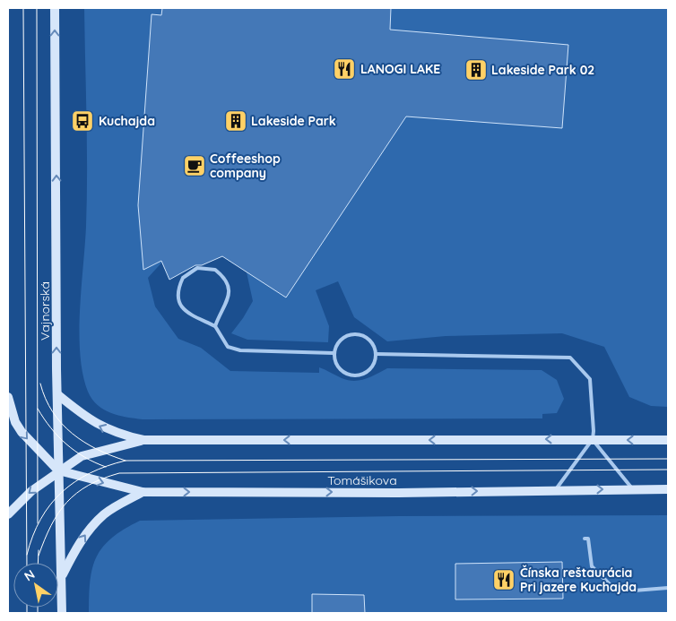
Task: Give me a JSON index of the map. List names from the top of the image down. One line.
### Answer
{"streets":{"main road":["Vajnorská","Tomášikova"]},"crossings":[["Vajnorská","Tomášikova"]],"one_way":["Vajnorská"],"places":{"restaurant":["LANOGI LAKE","Čínska reštaurácia Pri jazere Kuchajda"],"building":["Lakeside Park 02","Lakeside Park"],"bus stop":["Kuchajda"],"cafe":["Coffeeshop company"]},"north":"top left"}
